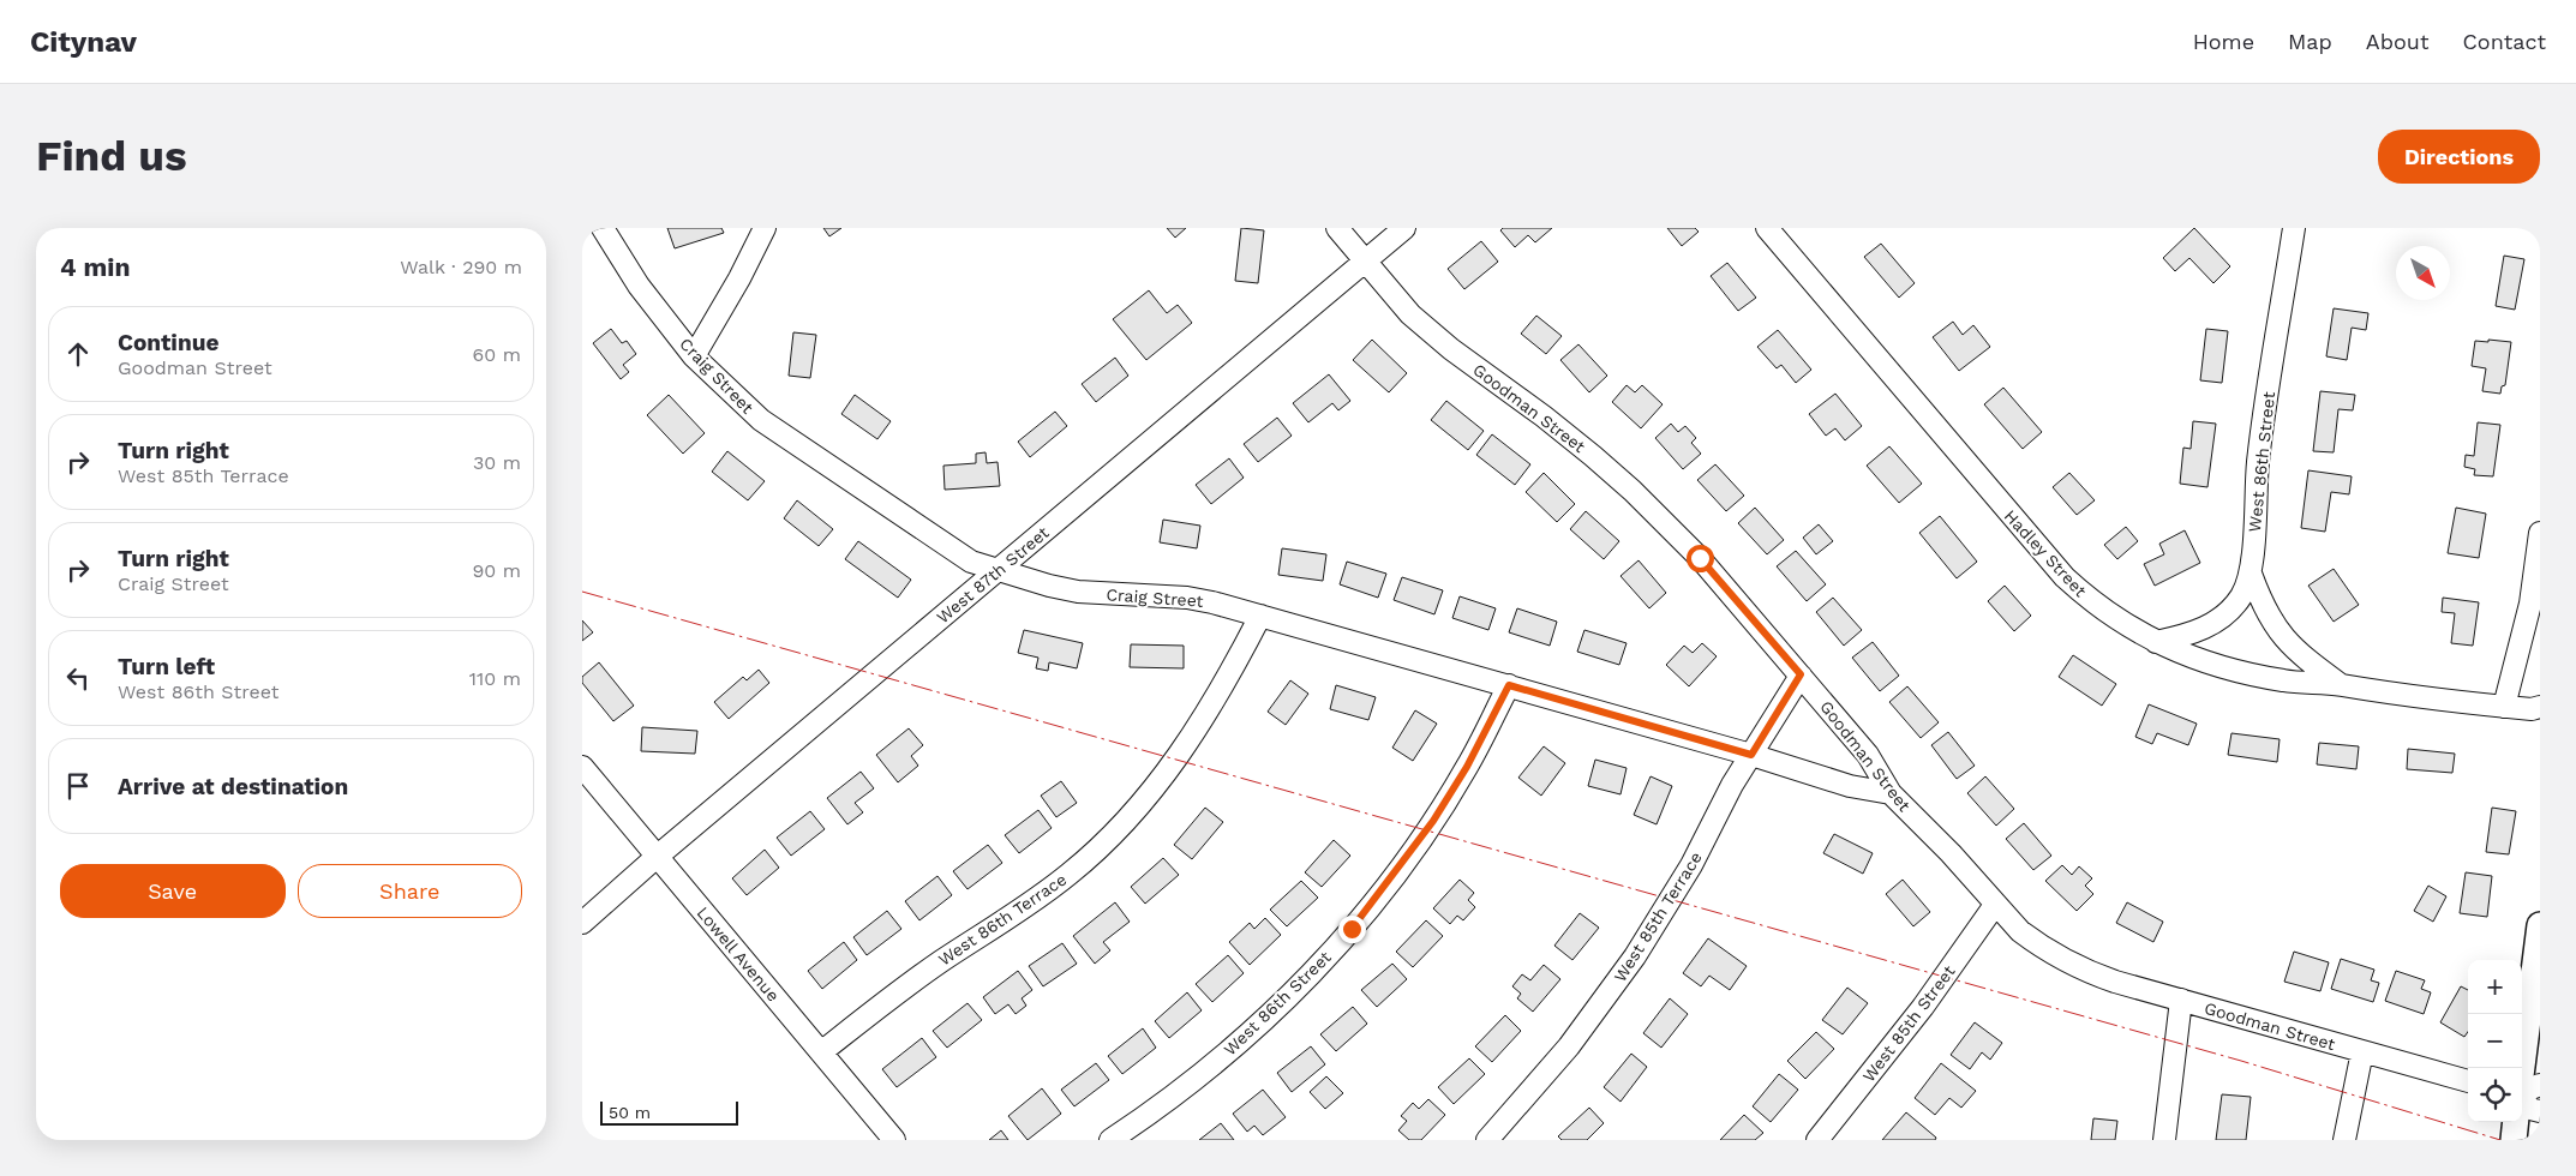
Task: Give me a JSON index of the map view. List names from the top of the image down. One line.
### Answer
{"streets":{"street":["Craig Street","Goodman Street","West 86th Street","Hadley Street","West 87th Street","West 85th Terrace","West 86th Terrace","Lowell Avenue","West 85th Street"]},"crossings":[["Craig Street","Goodman Street"],["Craig Street","West 86th Street"],["Craig Street","West 87th Street"],["Craig Street","West 85th Terrace"],["Craig Street","West 86th Terrace"],["Goodman Street","West 87th Street"],["Goodman Street","West 85th Terrace"],["Goodman Street","West 85th Street"],["West 86th Street","Hadley Street"],["West 87th Street","Lowell Avenue"],["West 86th Terrace","Lowell Avenue"]],"scale_bar":"50 m","north":"bottom right","page":{"header":"Citynav","nav":["Home","Map","About","Contact"],"buttons":["Directions",["Save","Share"]],"title":"Find us","heading":["4 min","Walk · 290 m"],"list":[["Continue","Goodman Street","60 m"],["Turn right","West 85th Terrace","30 m"],["Turn right","Craig Street","90 m"],["Turn left","West 86th Street","110 m"],"Arrive at destination"],"map_buttons":["+","−"],"scale":"50 m"}}
